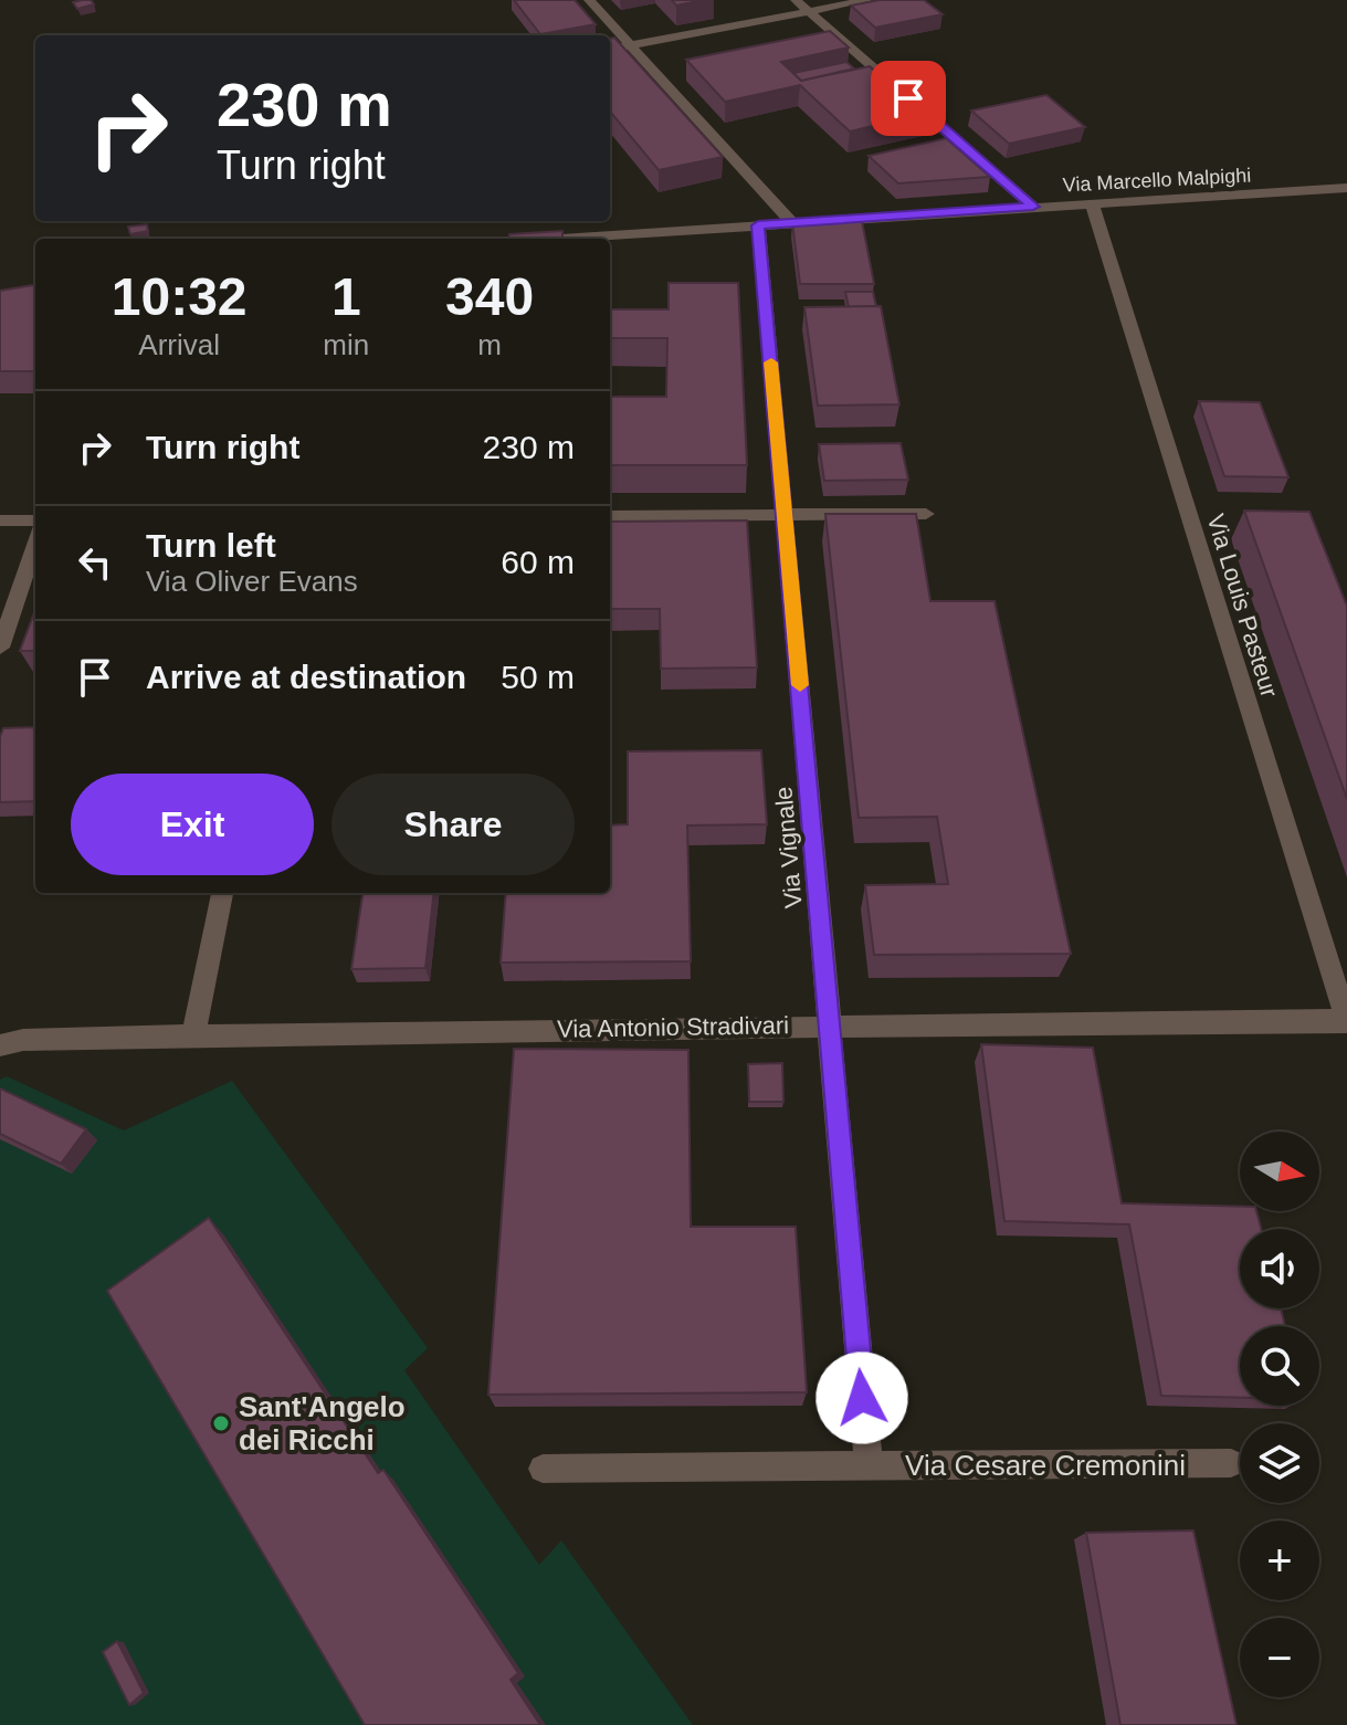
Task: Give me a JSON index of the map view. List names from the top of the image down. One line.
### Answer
{"streets":{"street":["Via Marcello Malpighi","Via Louis Pasteur","Via Vignale","Via Antonio Stradivari","Via Cesare Cremonini"]},"crossings":[["Via Marcello Malpighi","Via Louis Pasteur"],["Via Marcello Malpighi","Via Vignale"],["Via Louis Pasteur","Via Antonio Stradivari"],["Via Vignale","Via Antonio Stradivari"],["Via Vignale","Via Cesare Cremonini"]],"places":["Sant'Angelo dei Ricchi"],"north":"right","page":{"turn":["230 m","Turn right"],"eta":["10:32","Arrival","1","min","340","m"],"list":[{"name":"Turn right","value":"230 m"},{"name":"Turn left","note":"Via Oliver Evans","value":"60 m"},{"name":"Arrive at destination","value":"50 m"}],"buttons":["Exit","Share"],"map_buttons":["+","−"]}}
